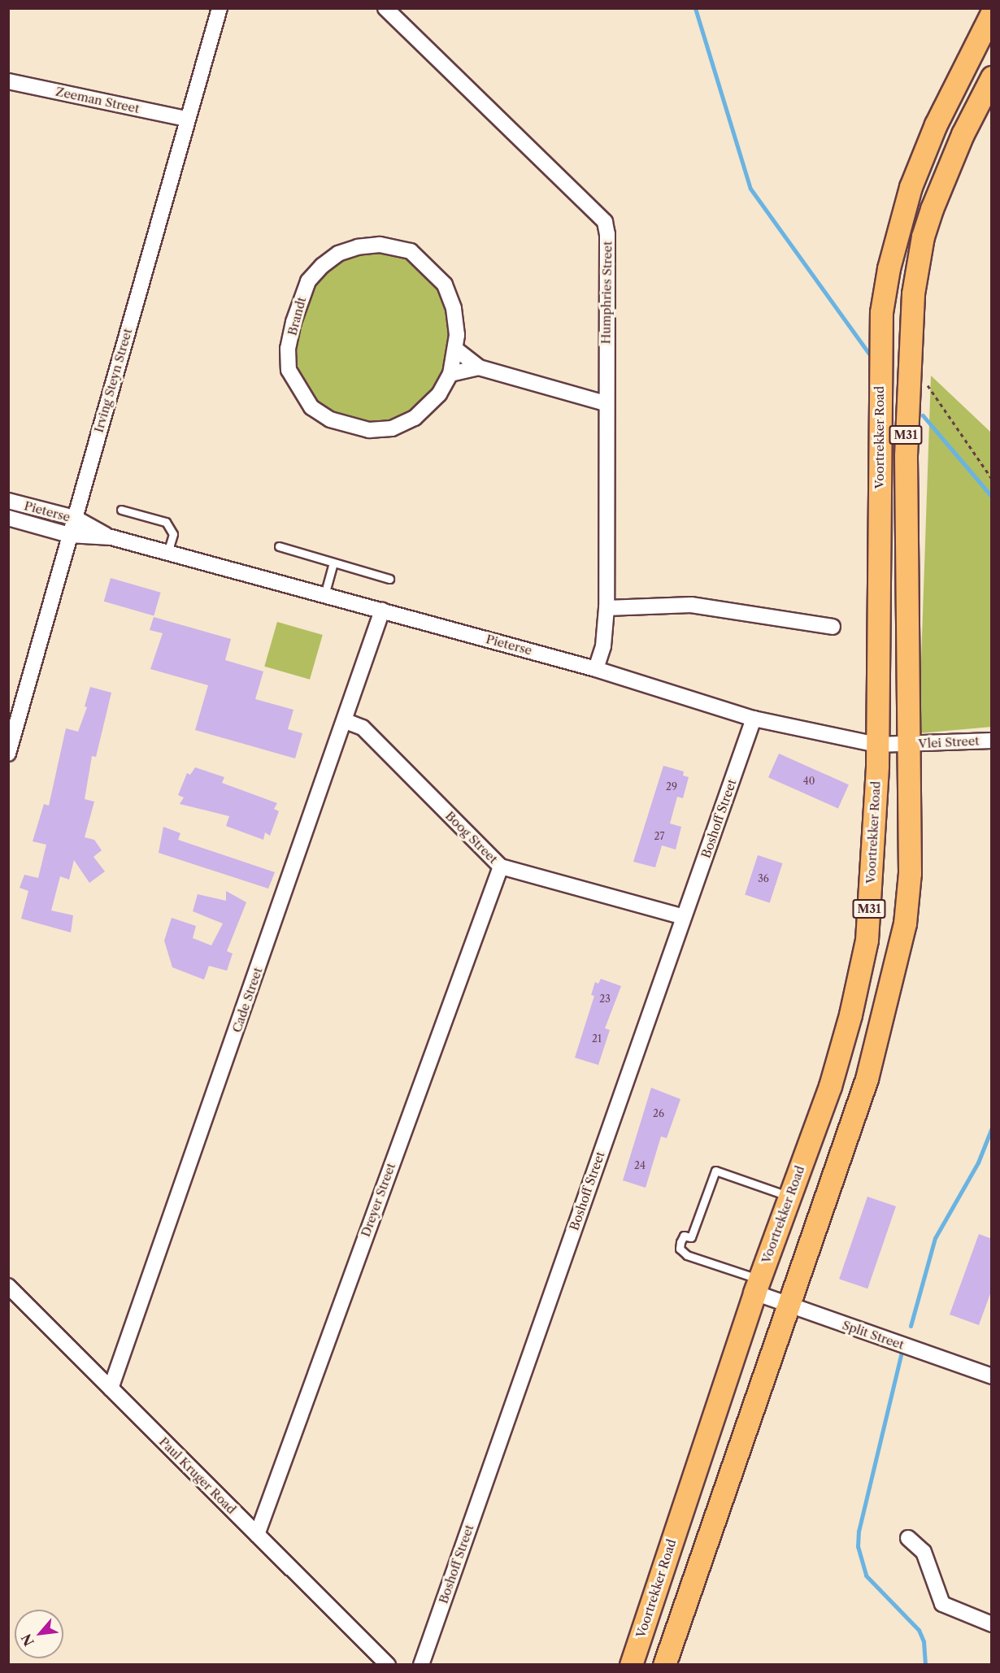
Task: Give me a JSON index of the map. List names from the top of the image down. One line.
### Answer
{"streets":{"main road":["M31","Voortrekker Road"],"street":["Zeeman Street","Humphries Street","Brandt","Irving Steyn Street","Pieterse","Vlei Street","Boshoff Street","Boog Street","Cade Street","Dreyer Street","Split Street","Paul Kruger Road"]},"crossings":[["Zeeman Street","Irving Steyn Street"],["Humphries Street","Pieterse"],["Irving Steyn Street","Pieterse"],["M31","Pieterse"],["M31","Vlei Street"],["M31","Split Street"],["Voortrekker Road","Pieterse"],["Voortrekker Road","Split Street"],["Pieterse","Vlei Street"],["Pieterse","Boshoff Street"],["Pieterse","Cade Street"],["Boshoff Street","Boog Street"],["Boog Street","Cade Street"],["Boog Street","Dreyer Street"],["Cade Street","Paul Kruger Road"],["Dreyer Street","Paul Kruger Road"]],"house_numbers":["40","29","27","36","23","21","26","24"],"north":"bottom left"}
